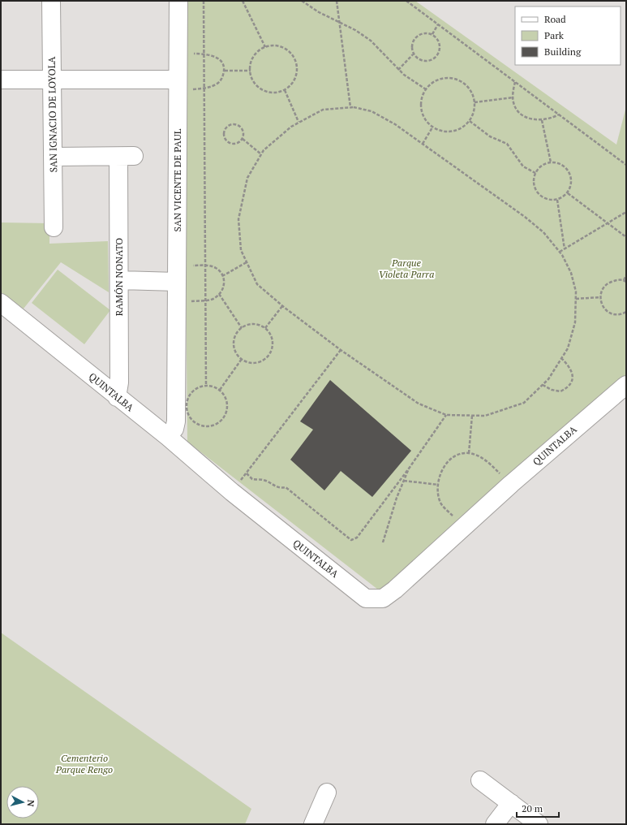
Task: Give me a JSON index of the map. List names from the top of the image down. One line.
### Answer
{"streets":{"street":["SAN IGNACIO DE LOYOLA","SAN VICENTE DE PAUL","RAMÓN NONATO","QUINTALBA"]},"crossings":[["SAN IGNACIO DE LOYOLA","RAMÓN NONATO"],["SAN VICENTE DE PAUL","QUINTALBA"],["RAMÓN NONATO","QUINTALBA"]],"parks":["Parque Violeta Parra","Cementerio Parque Rengo"],"legend":["Road","Park","Building"],"scale_bar":"20 m","north":"right"}
